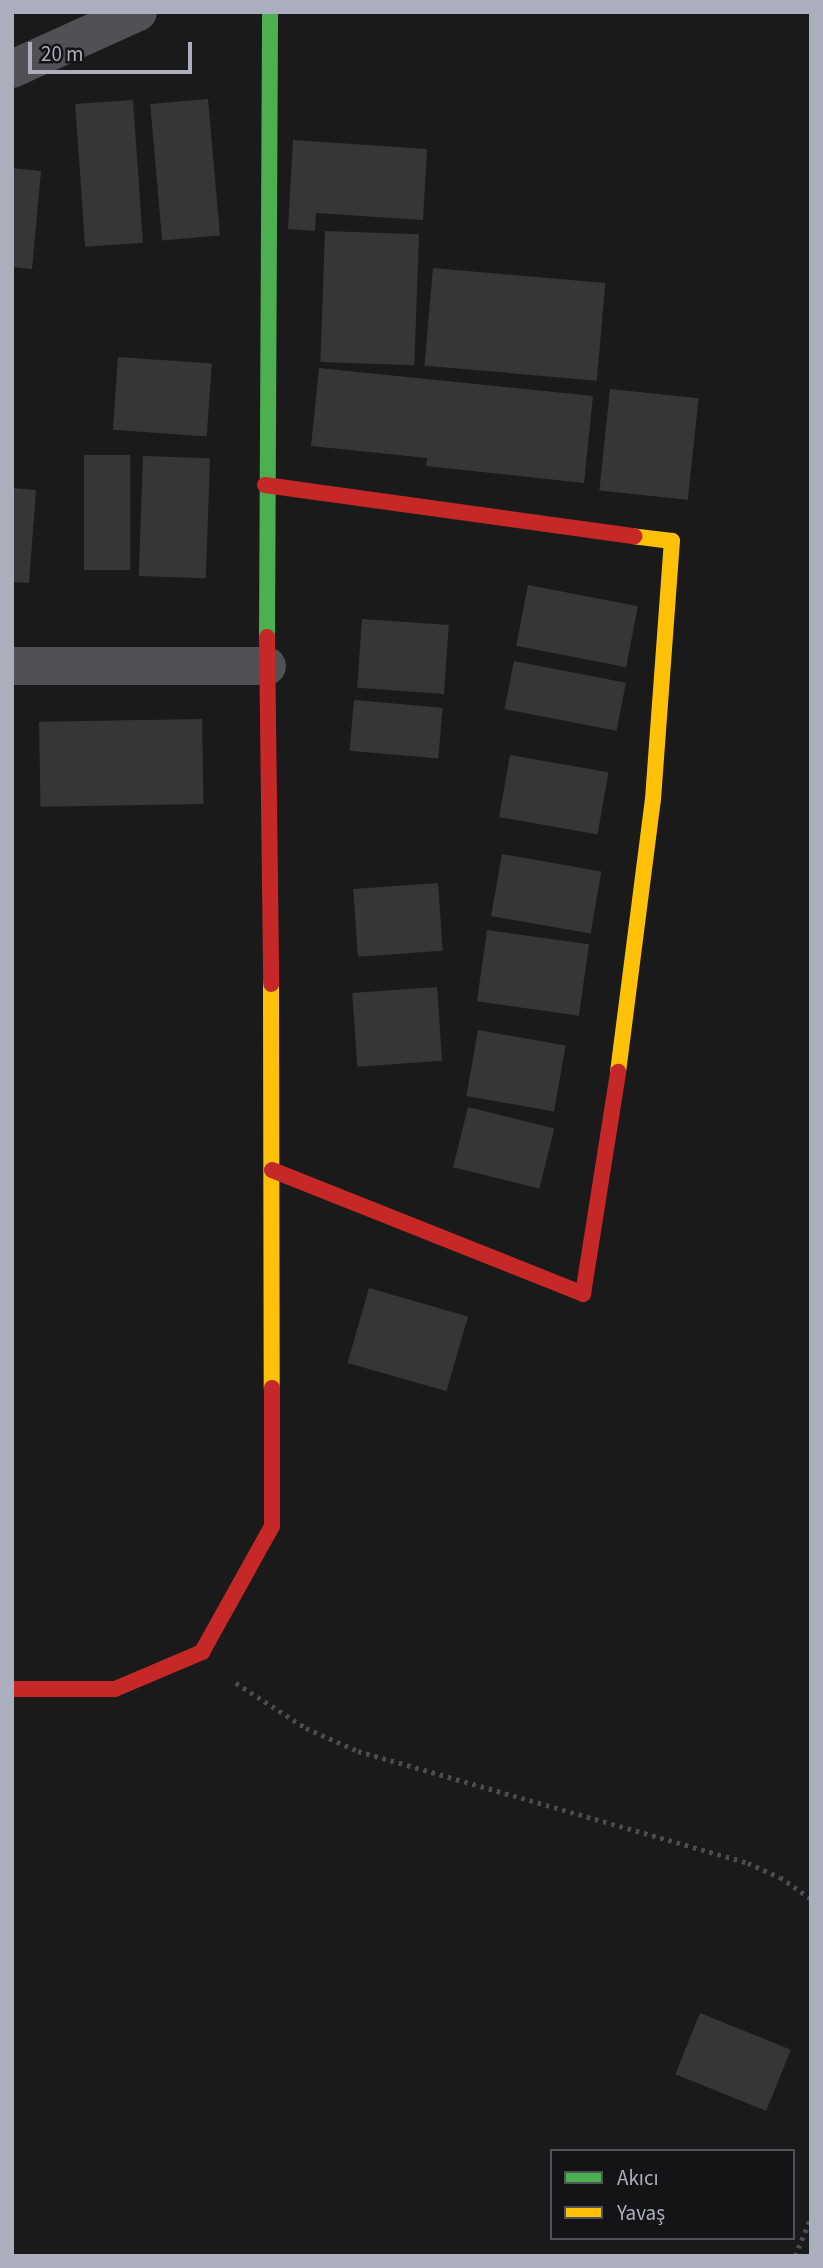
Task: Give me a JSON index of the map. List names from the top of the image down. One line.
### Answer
{"legend":["Akıcı","Yavaş"],"scale_bar":"20 m"}
